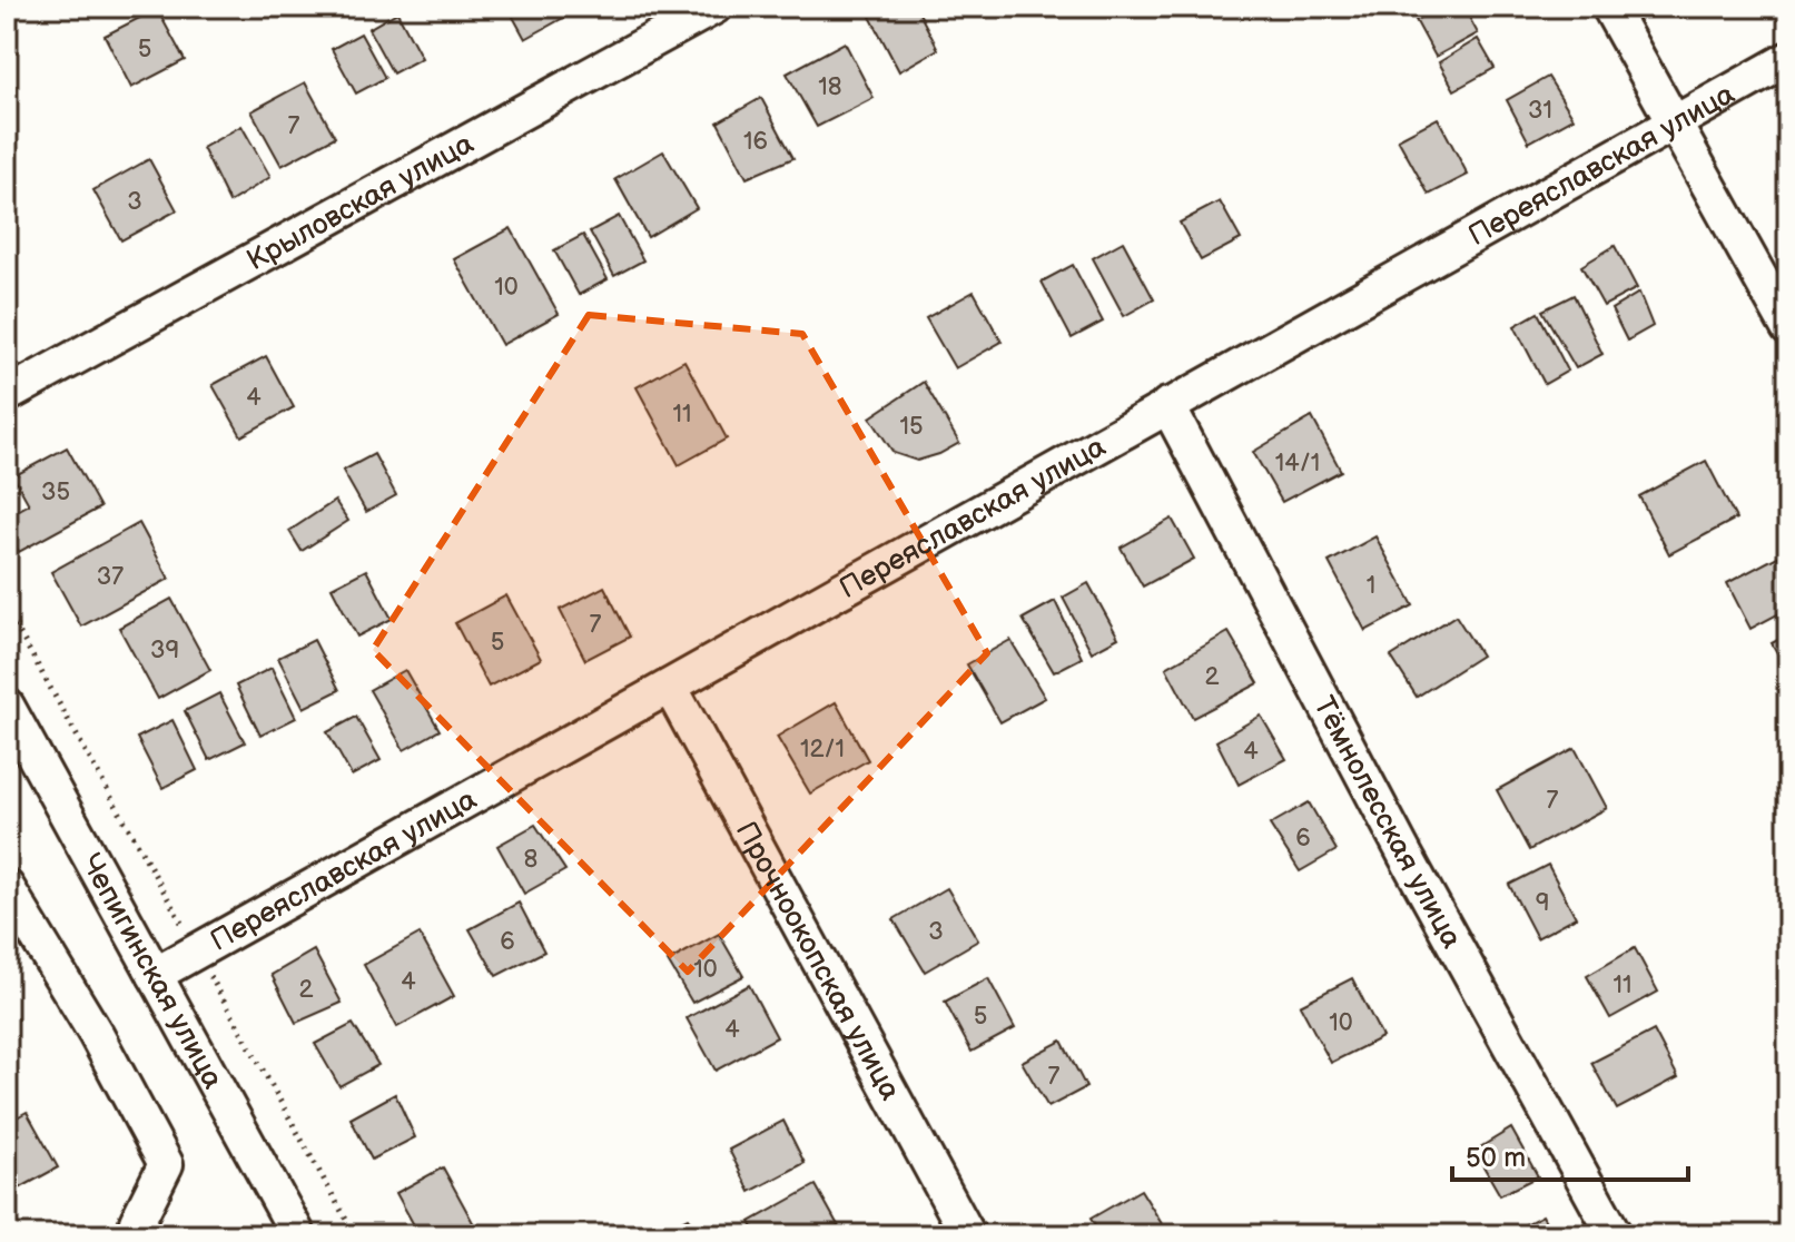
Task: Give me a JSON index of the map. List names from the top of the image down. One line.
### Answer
{"streets":{"street":["Переяславская улица","Крыловская улица","Тёмнолесская улица","Прочноокопская улица","Чепигинская улица"]},"crossings":[["Переяславская улица","Тёмнолесская улица"],["Переяславская улица","Прочноокопская улица"],["Переяславская улица","Чепигинская улица"]],"house_numbers":["5","18","31","7","16","3","10","4","11","15","14/1","35","37","1","7","5","39","2","12/1","4","7","6","8","9","3","6","10","4","11","2","5","10","4","7"],"scale_bar":"50 m"}
